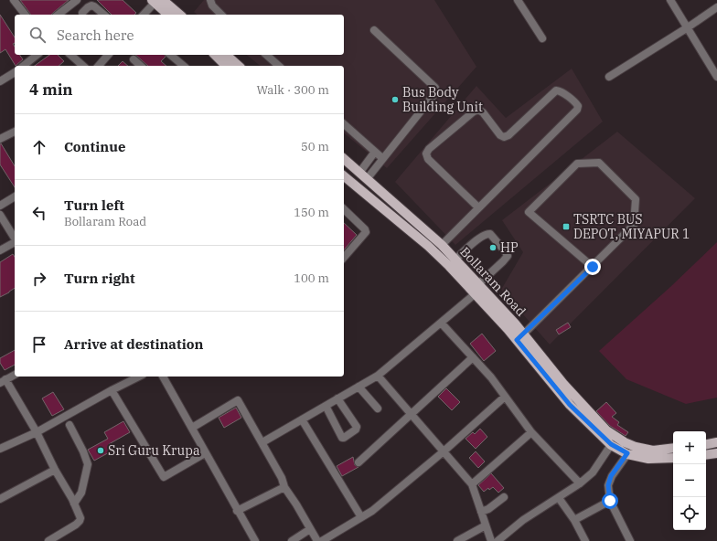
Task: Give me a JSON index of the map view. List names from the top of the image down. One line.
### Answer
{"streets":{"main road":["Bollaram Road"]},"places":{"other":["Bus Body Building Unit","HP","Sri Guru Krupa"],"transit":["TSRTC BUS DEPOT, MIYAPUR 1"]},"page":{"search":"Search here","heading":["4 min","Walk · 300 m"],"list":[["Continue","50 m"],["Turn left","Bollaram Road","150 m"],["Turn right","100 m"],"Arrive at destination"],"map_buttons":["+","−"]}}
